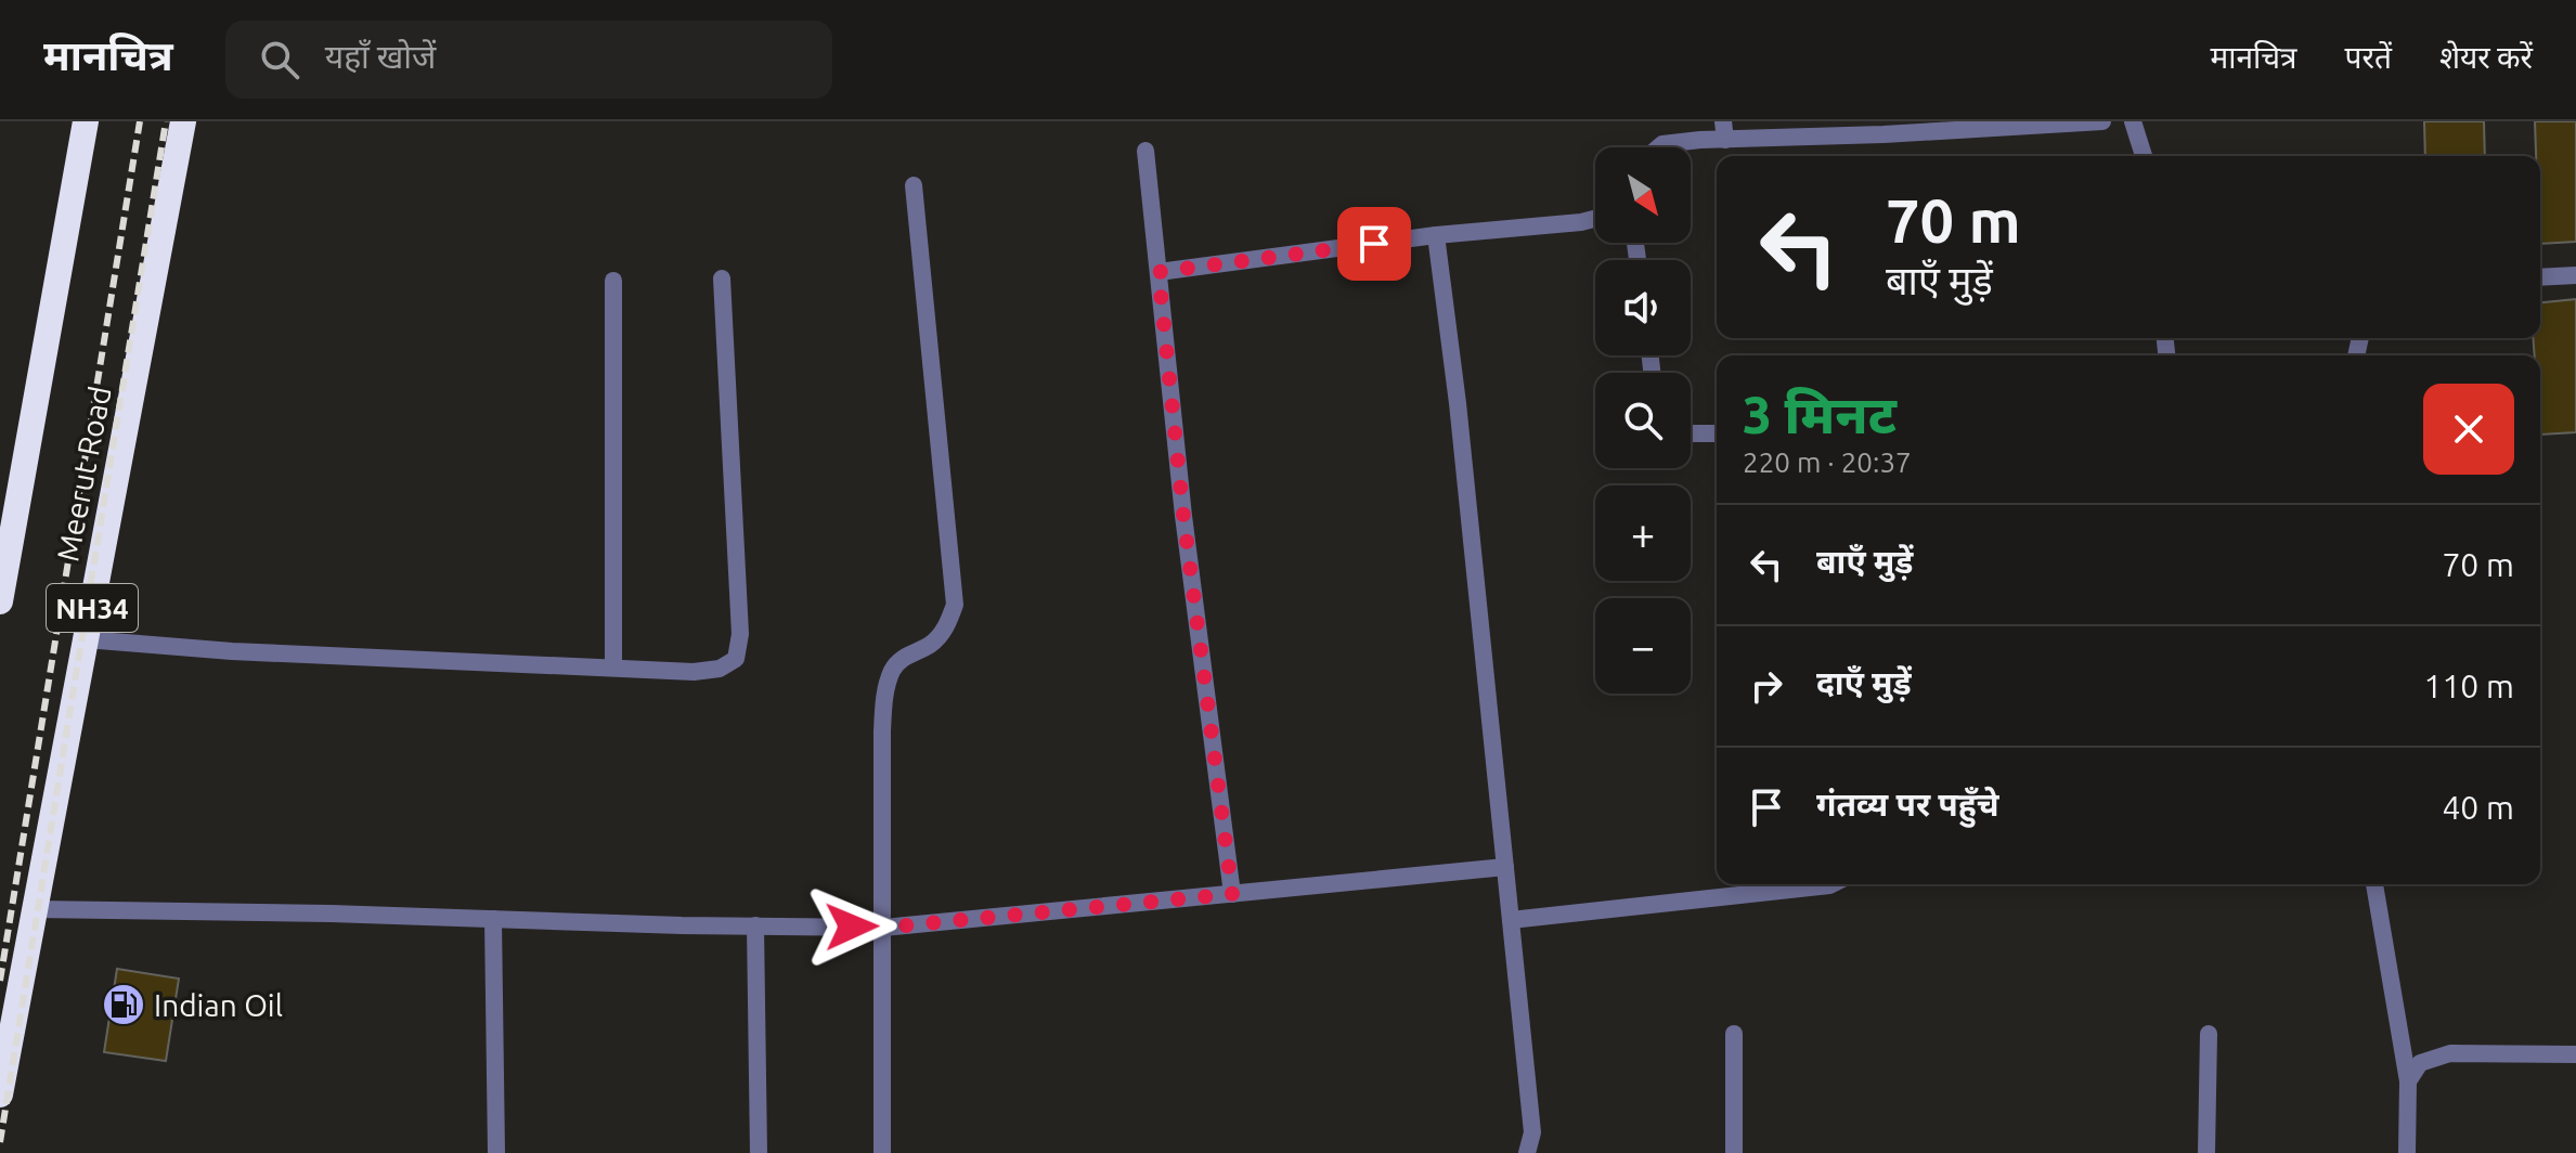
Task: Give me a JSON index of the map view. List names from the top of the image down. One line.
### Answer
{"streets":{"highway":["Meerut Road","NH34"]},"places":{"fuel station":["Indian Oil"]},"north":"bottom right","page":{"header":"मानचित्र","search":"यहाँ खोजें","nav":["मानचित्र","परतें","शेयर करें"],"map_buttons":["+","−"],"turn":["70 m","बाएँ मुड़ें"],"heading":["3 मिनट","220 m · 20:37"],"list":[{"name":"बाएँ मुड़ें","value":"70 m"},{"name":"दाएँ मुड़ें","value":"110 m"},{"name":"गंतव्य पर पहुँचे","value":"40 m"}]}}
